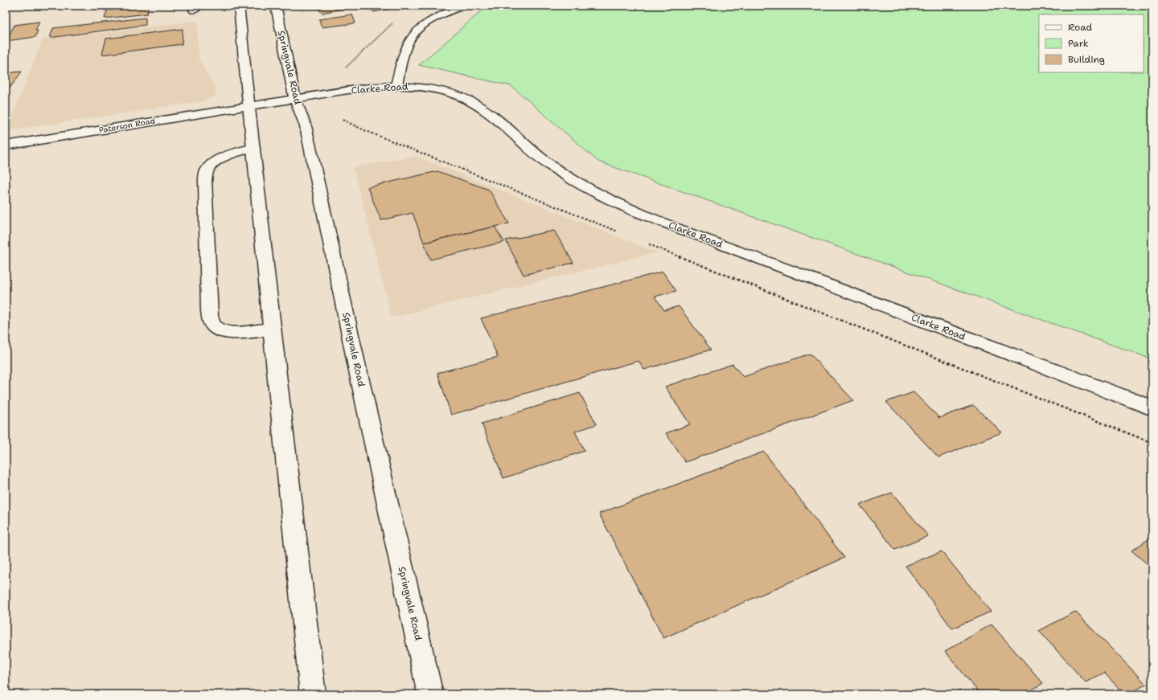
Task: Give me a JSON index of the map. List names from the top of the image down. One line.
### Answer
{"streets":{"main road":["Springvale Road","Clarke Road","Paterson Road"]},"crossings":[["Springvale Road","Clarke Road"],["Clarke Road","Paterson Road"]],"legend":["Road","Park","Building"]}
